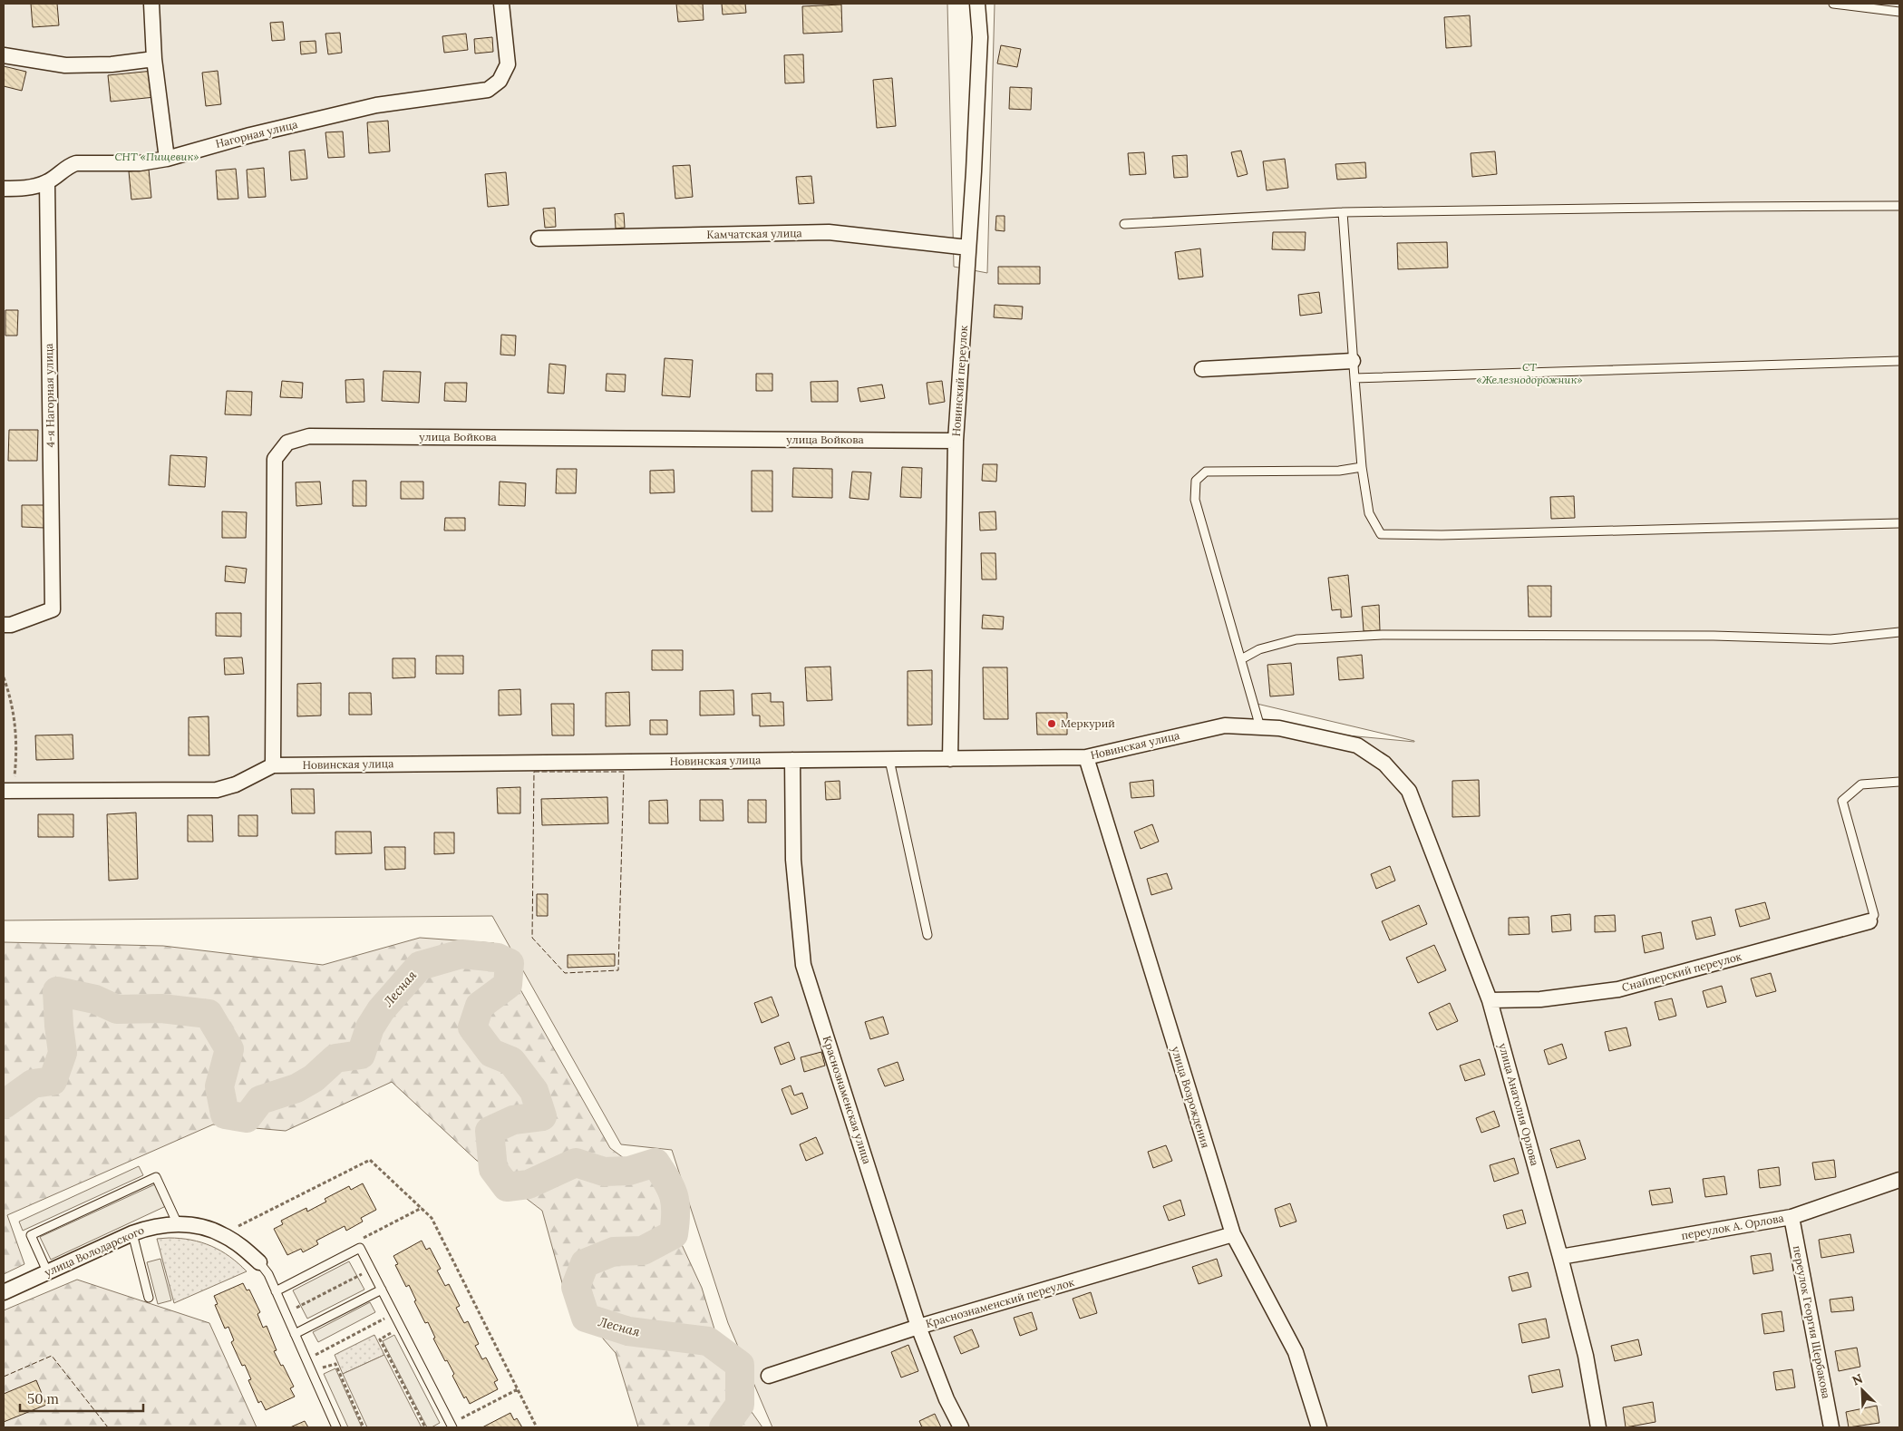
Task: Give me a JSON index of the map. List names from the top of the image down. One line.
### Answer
{"streets":{"street":["Нагорная улица","Камчатская улица","Новинский переулок","4-я Нагорная улица","улица Войкова","Новинская улица","Снайперский переулок","улица Возрождения","Краснознаменская улица","улица Анатолия Орлова","переулок А. Орлова","улица Володарского","Краснознаменский переулок","переулок Георгия Щербакова"]},"crossings":[["Нагорная улица","4-я Нагорная улица"],["Камчатская улица","Новинский переулок"],["Новинский переулок","улица Войкова"],["Новинский переулок","Новинская улица"],["улица Войкова","Новинская улица"],["Новинская улица","улица Возрождения"],["Новинская улица","Краснознаменская улица"],["Новинская улица","улица Анатолия Орлова"],["Снайперский переулок","улица Анатолия Орлова"],["улица Возрождения","Краснознаменский переулок"],["Краснознаменская улица","Краснознаменский переулок"],["улица Анатолия Орлова","переулок А. Орлова"],["переулок А. Орлова","переулок Георгия Щербакова"]],"water":["Лесная"],"parks":["СНТ «Пищевик»","СТ «Железнодорожник»"],"places":["Меркурий"],"scale_bar":"50 m","north":"top left"}
